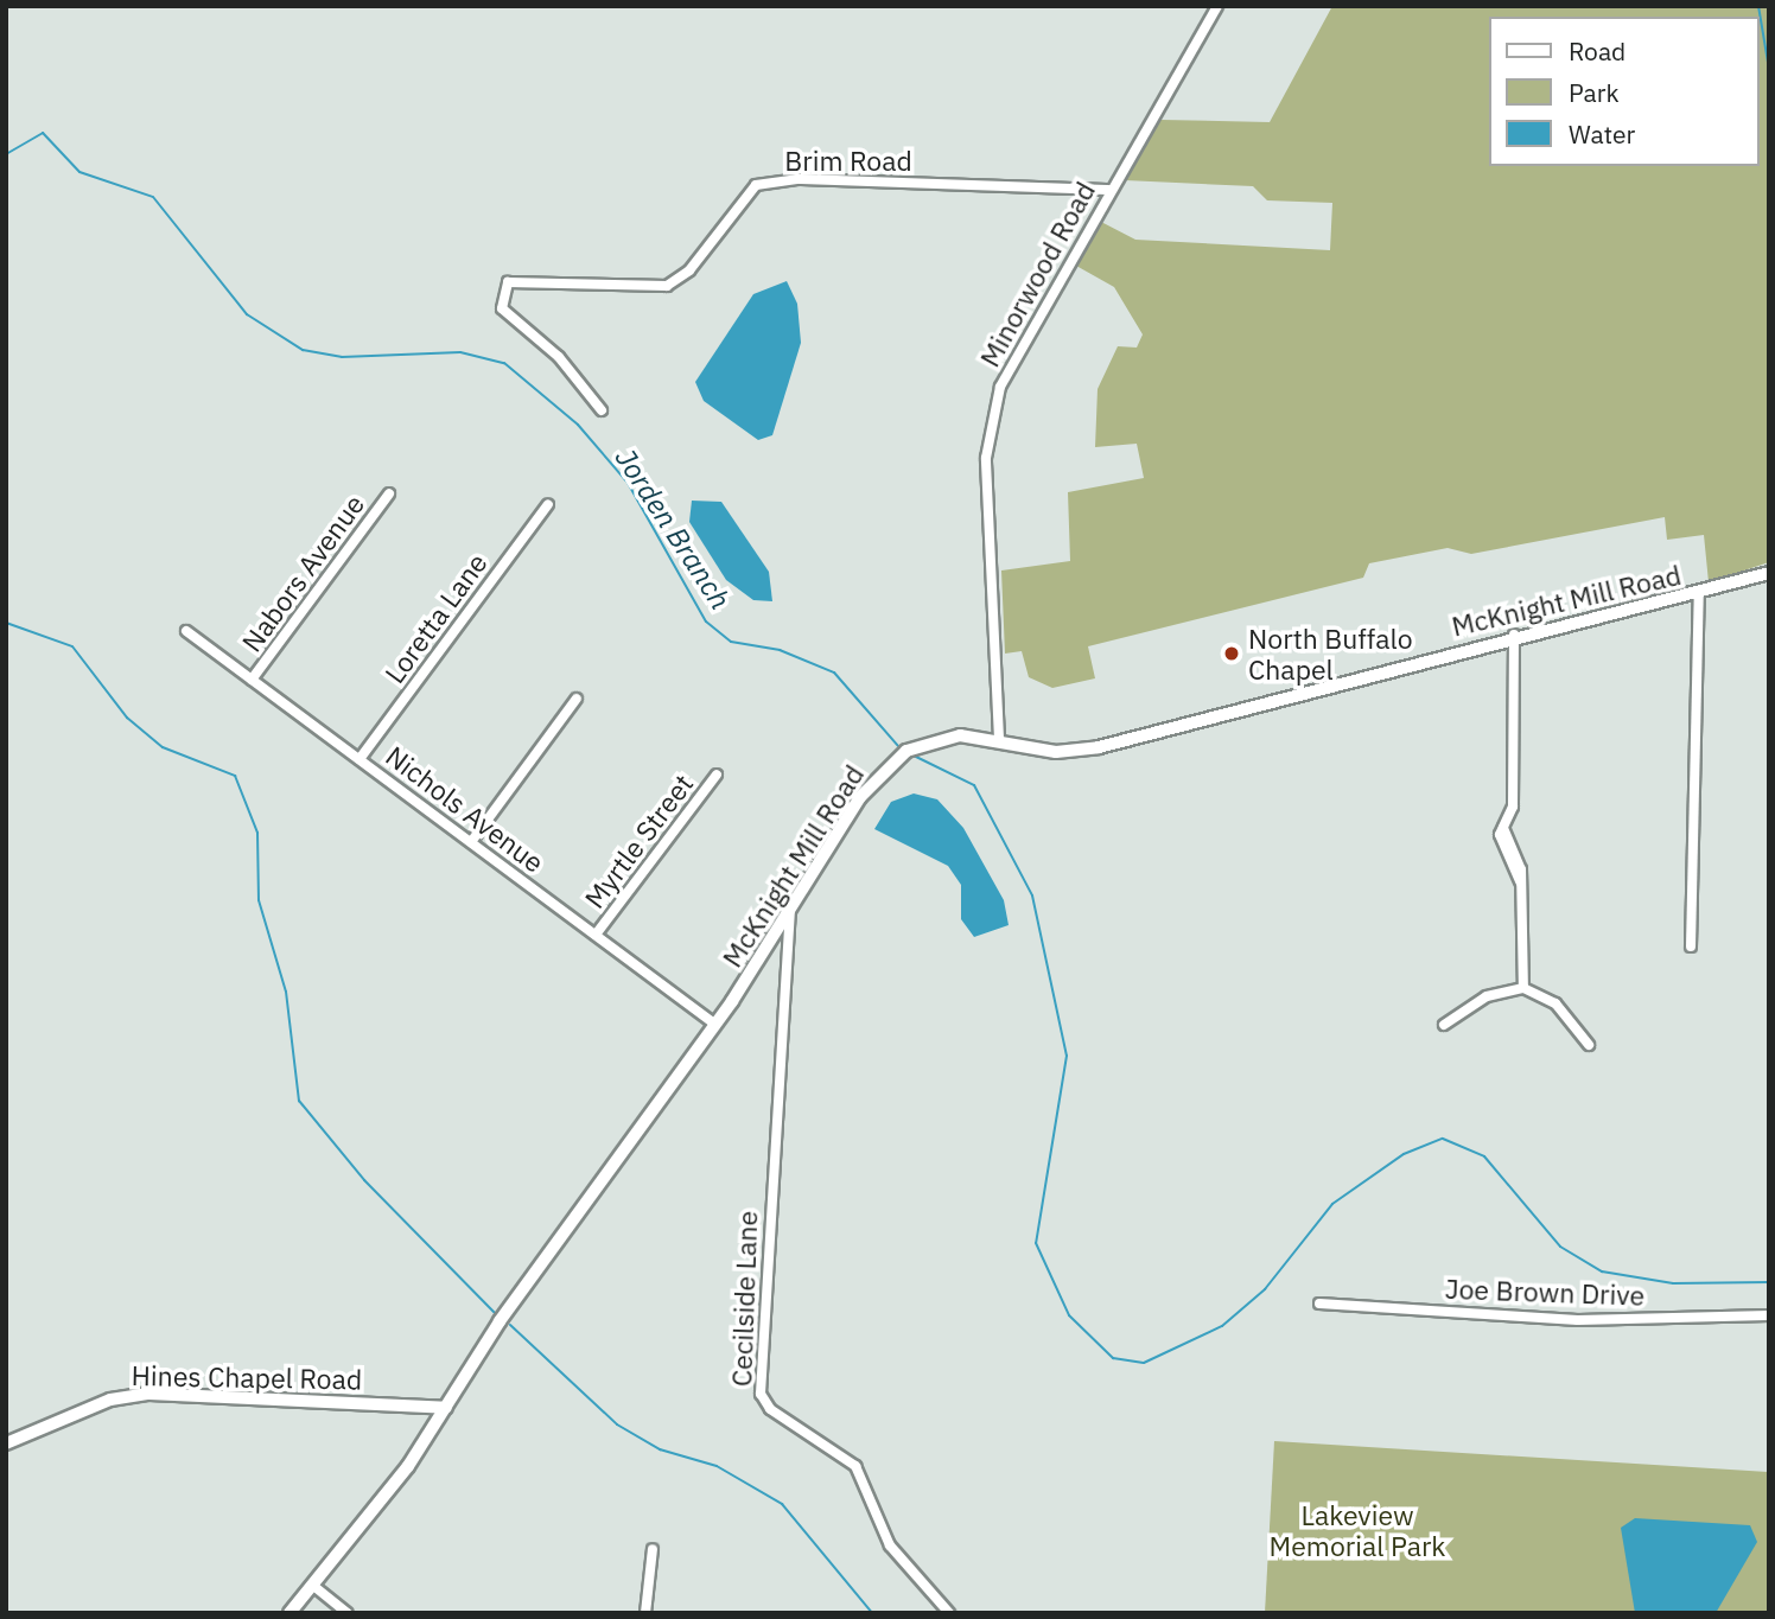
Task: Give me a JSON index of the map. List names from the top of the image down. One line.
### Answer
{"streets":{"street":["Brim Road","Minorwood Road","Nabors Avenue","McKnight Mill Road","Loretta Lane","Nichols Avenue","Myrtle Street","Joe Brown Drive","Cecilside Lane","Hines Chapel Road"]},"crossings":[["Brim Road","Minorwood Road"],["Minorwood Road","McKnight Mill Road"],["Nabors Avenue","Nichols Avenue"],["McKnight Mill Road","Nichols Avenue"],["McKnight Mill Road","Cecilside Lane"],["McKnight Mill Road","Hines Chapel Road"],["Loretta Lane","Nichols Avenue"],["Nichols Avenue","Myrtle Street"]],"water":["Jorden Branch"],"parks":["Lakeview Memorial Park"],"places":["North Buffalo Chapel"],"legend":["Road","Park","Water"]}
